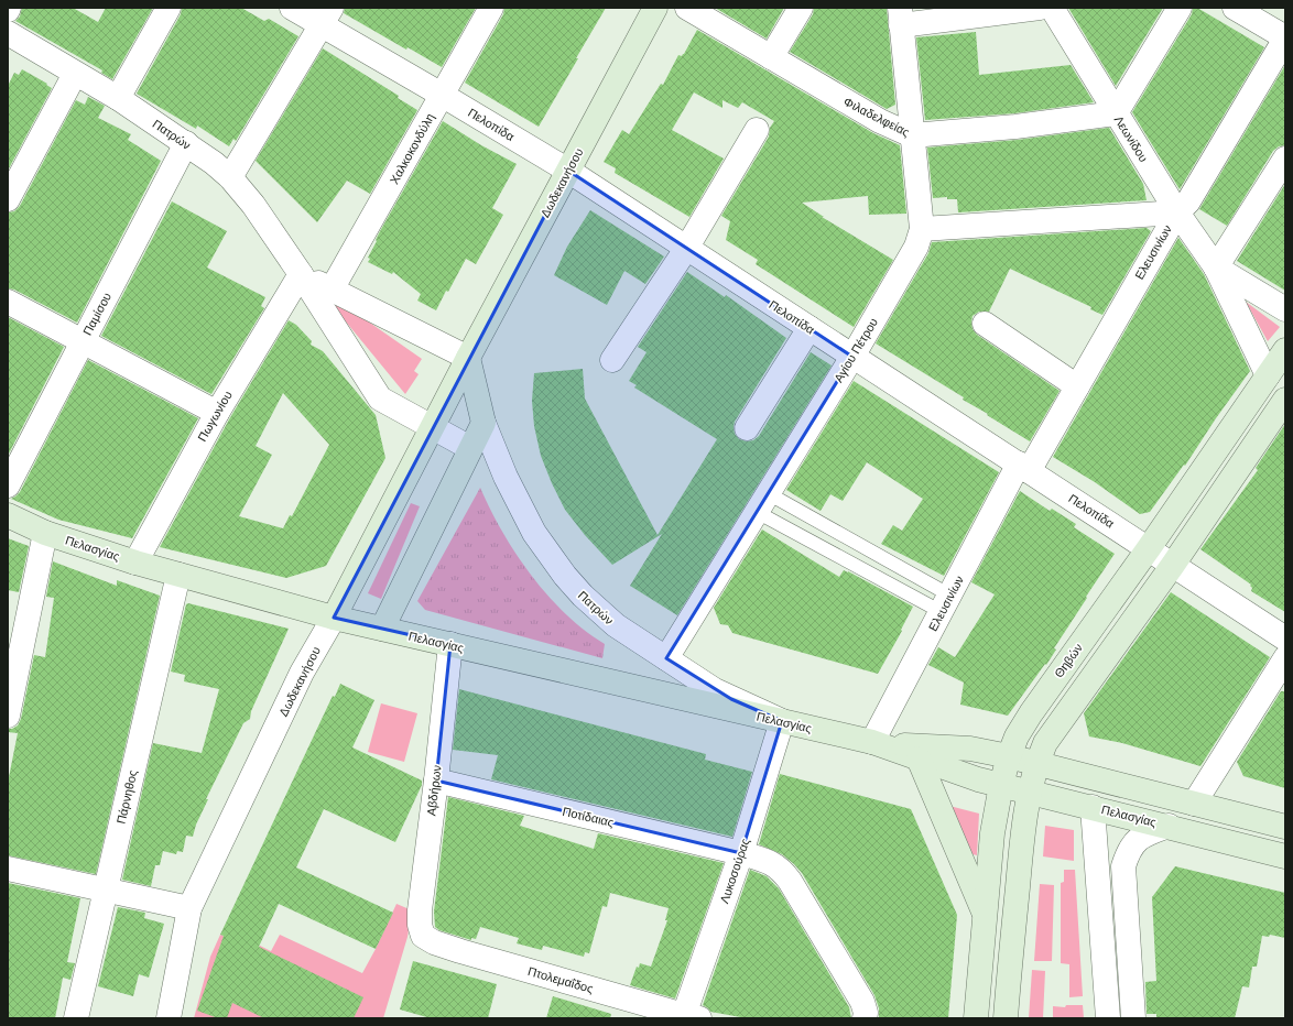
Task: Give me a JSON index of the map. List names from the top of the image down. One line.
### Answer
{"streets":{"street":["Φιλαδελφείας","Πελοπίδα","Πατρών","Λεωνίδου","Χαλκοκονδύλη","Δωδεκανήσου","Ελευσινίων","Παμίσου","Αγίου Πέτρου","Πωγωνίου","Πελασγίας","Θηβών","Αβδήρων","Πάρνηθος","Ποτίδαιας","Λυκοσούρας","Πτολεμαΐδος"]},"crossings":[["Φιλαδελφείας","Λεωνίδου"],["Φιλαδελφείας","Αγίου Πέτρου"],["Πελοπίδα","Χαλκοκονδύλη"],["Πελοπίδα","Δωδεκανήσου"],["Πελοπίδα","Ελευσινίων"],["Πελοπίδα","Αγίου Πέτρου"],["Πελοπίδα","Θηβών"],["Πατρών","Χαλκοκονδύλη"],["Πατρών","Δωδεκανήσου"],["Πατρών","Παμίσου"],["Πατρών","Αγίου Πέτρου"],["Πατρών","Πωγωνίου"],["Πατρών","Πελασγίας"],["Πατρών","Λυκοσούρας"],["Λεωνίδου","Ελευσινίων"],["Δωδεκανήσου","Πελασγίας"],["Ελευσινίων","Πελασγίας"],["Πωγωνίου","Πελασγίας"],["Πελασγίας","Θηβών"],["Πελασγίας","Αβδήρων"],["Πελασγίας","Πάρνηθος"],["Πελασγίας","Λυκοσούρας"],["Αβδήρων","Ποτίδαιας"],["Αβδήρων","Πτολεμαΐδος"],["Ποτίδαιας","Λυκοσούρας"],["Λυκοσούρας","Πτολεμαΐδος"]]}
